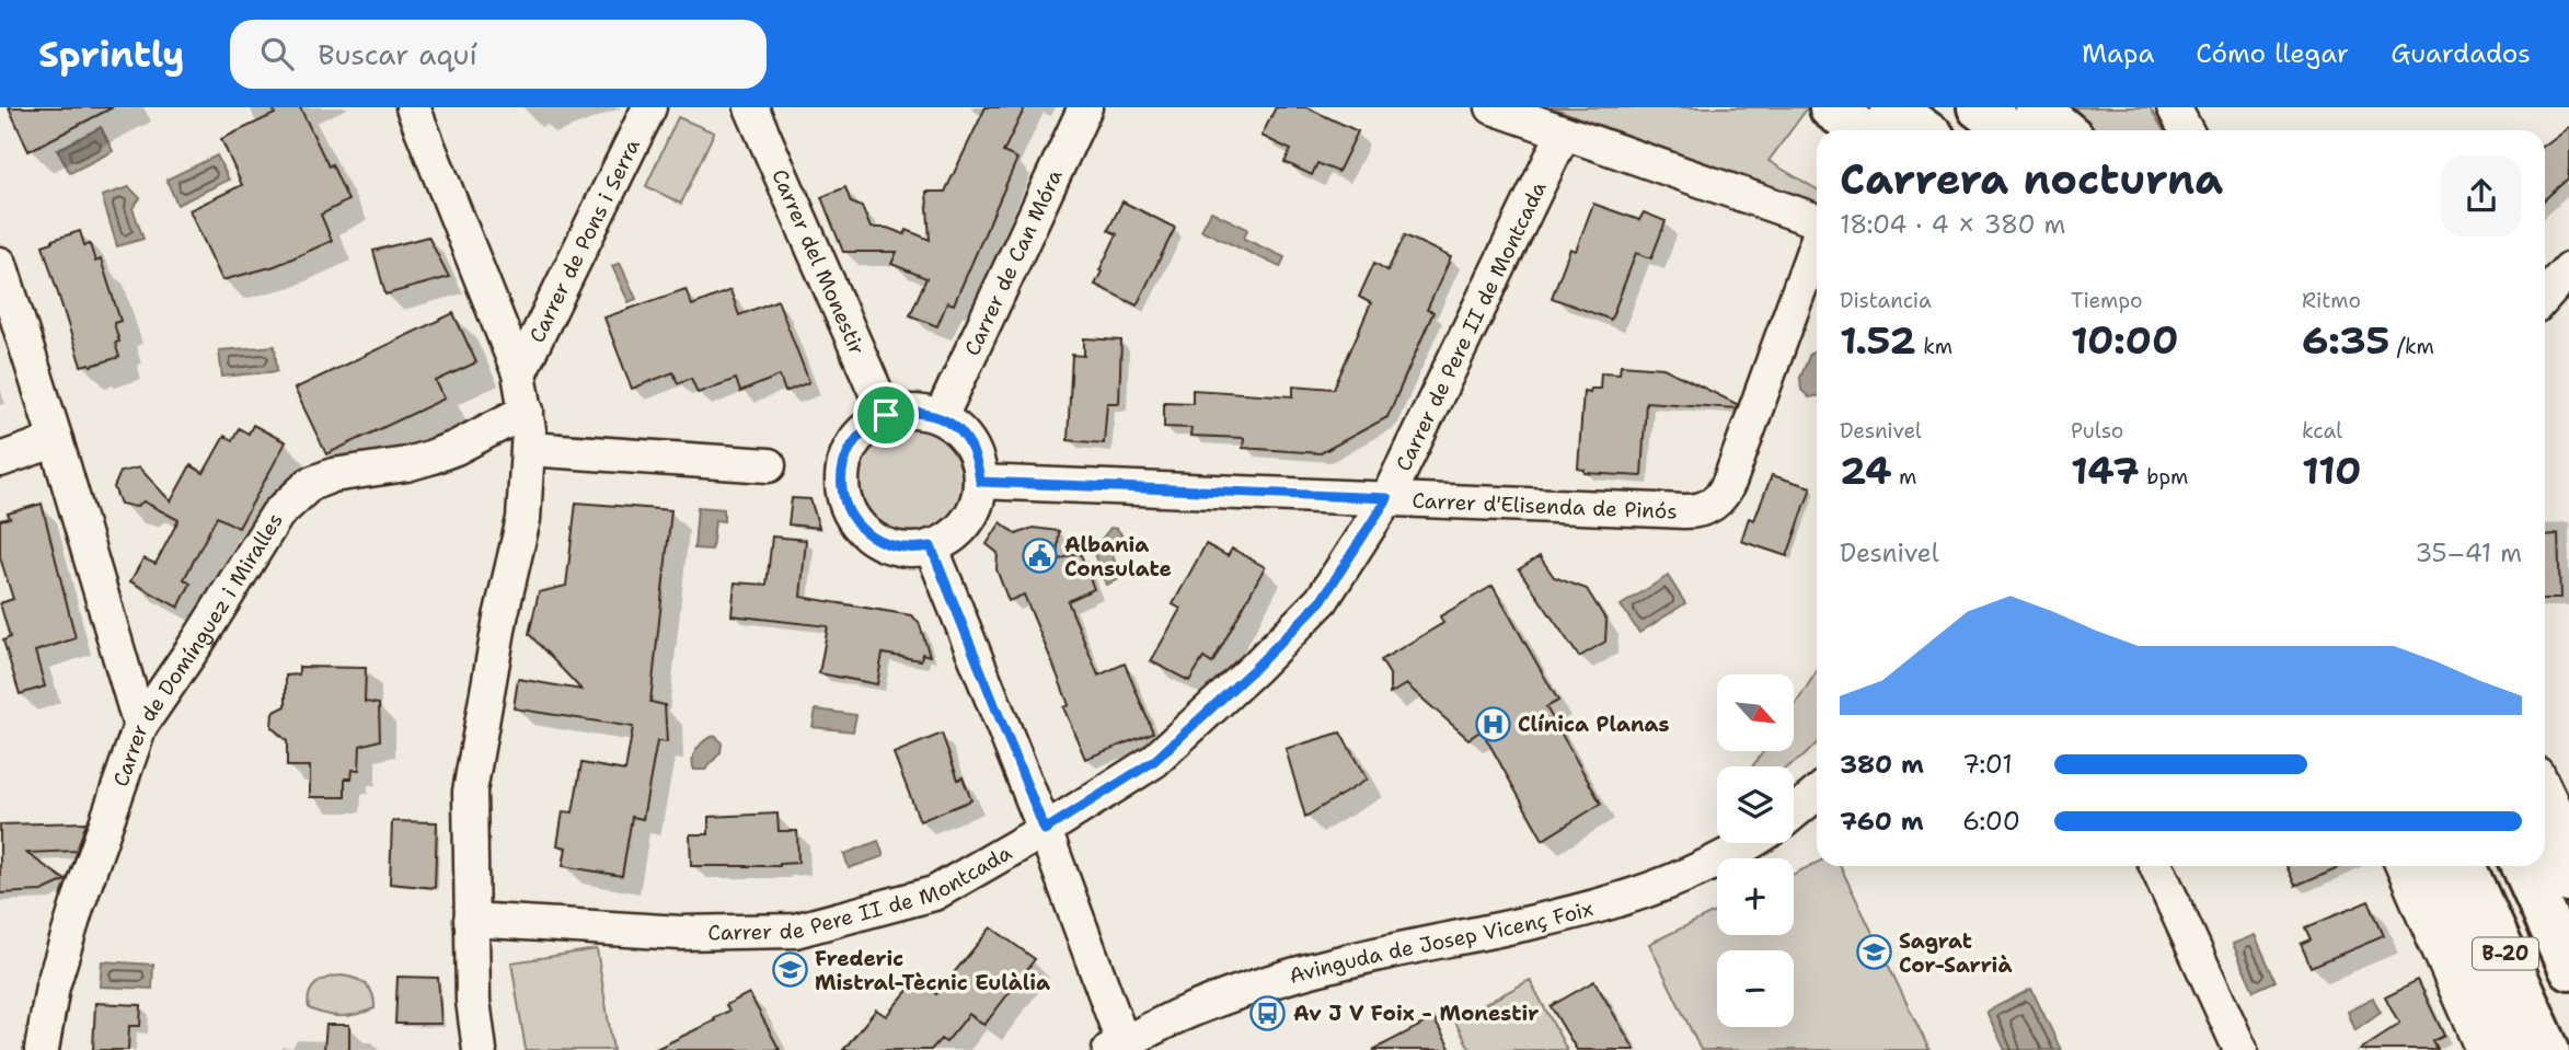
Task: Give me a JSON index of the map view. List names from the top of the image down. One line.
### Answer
{"streets":{"highway":["B-20"],"street":["Carrer de Pons i Serra","Carrer del Monestir","Carrer de Can Móra","Carrer de Pere II de Montcada","Carrer d'Elisenda de Pinós","Carrer de Domínguez i Miralles","Avinguda de Josep Vicenç Foix"]},"crossings":[["Carrer del Monestir","Carrer de Can Móra"],["Carrer del Monestir","Carrer d'Elisenda de Pinós"],["Carrer de Can Móra","Carrer d'Elisenda de Pinós"],["Carrer de Pere II de Montcada","Carrer d'Elisenda de Pinós"]],"places":{"public building":["Albania Consulate"],"hospital":["Clínica Planas"],"school or university":["Sagrat Cor-Sarrià","Frederic Mistral-Tècnic Eulàlia"],"bus stop":["Av J V Foix - Monestir"]},"north":"bottom right","page":{"header":"Sprintly","search":"Buscar aquí","nav":["Mapa","Cómo llegar","Guardados"],"heading":["Carrera nocturna","18:04 · 4 × 380 m"],"stats":[["Distancia","1.52 km"],["Tiempo","10:00"],["Ritmo","6:35 /km"],["Desnivel","24 m"],["Pulso","147 bpm"],["kcal","110"]],"chart":["Desnivel","35–41 m"],"map_buttons":["+","−"],"list":[{"name":"380 m","note":"7:01"},{"name":"760 m","note":"6:00"}]}}
